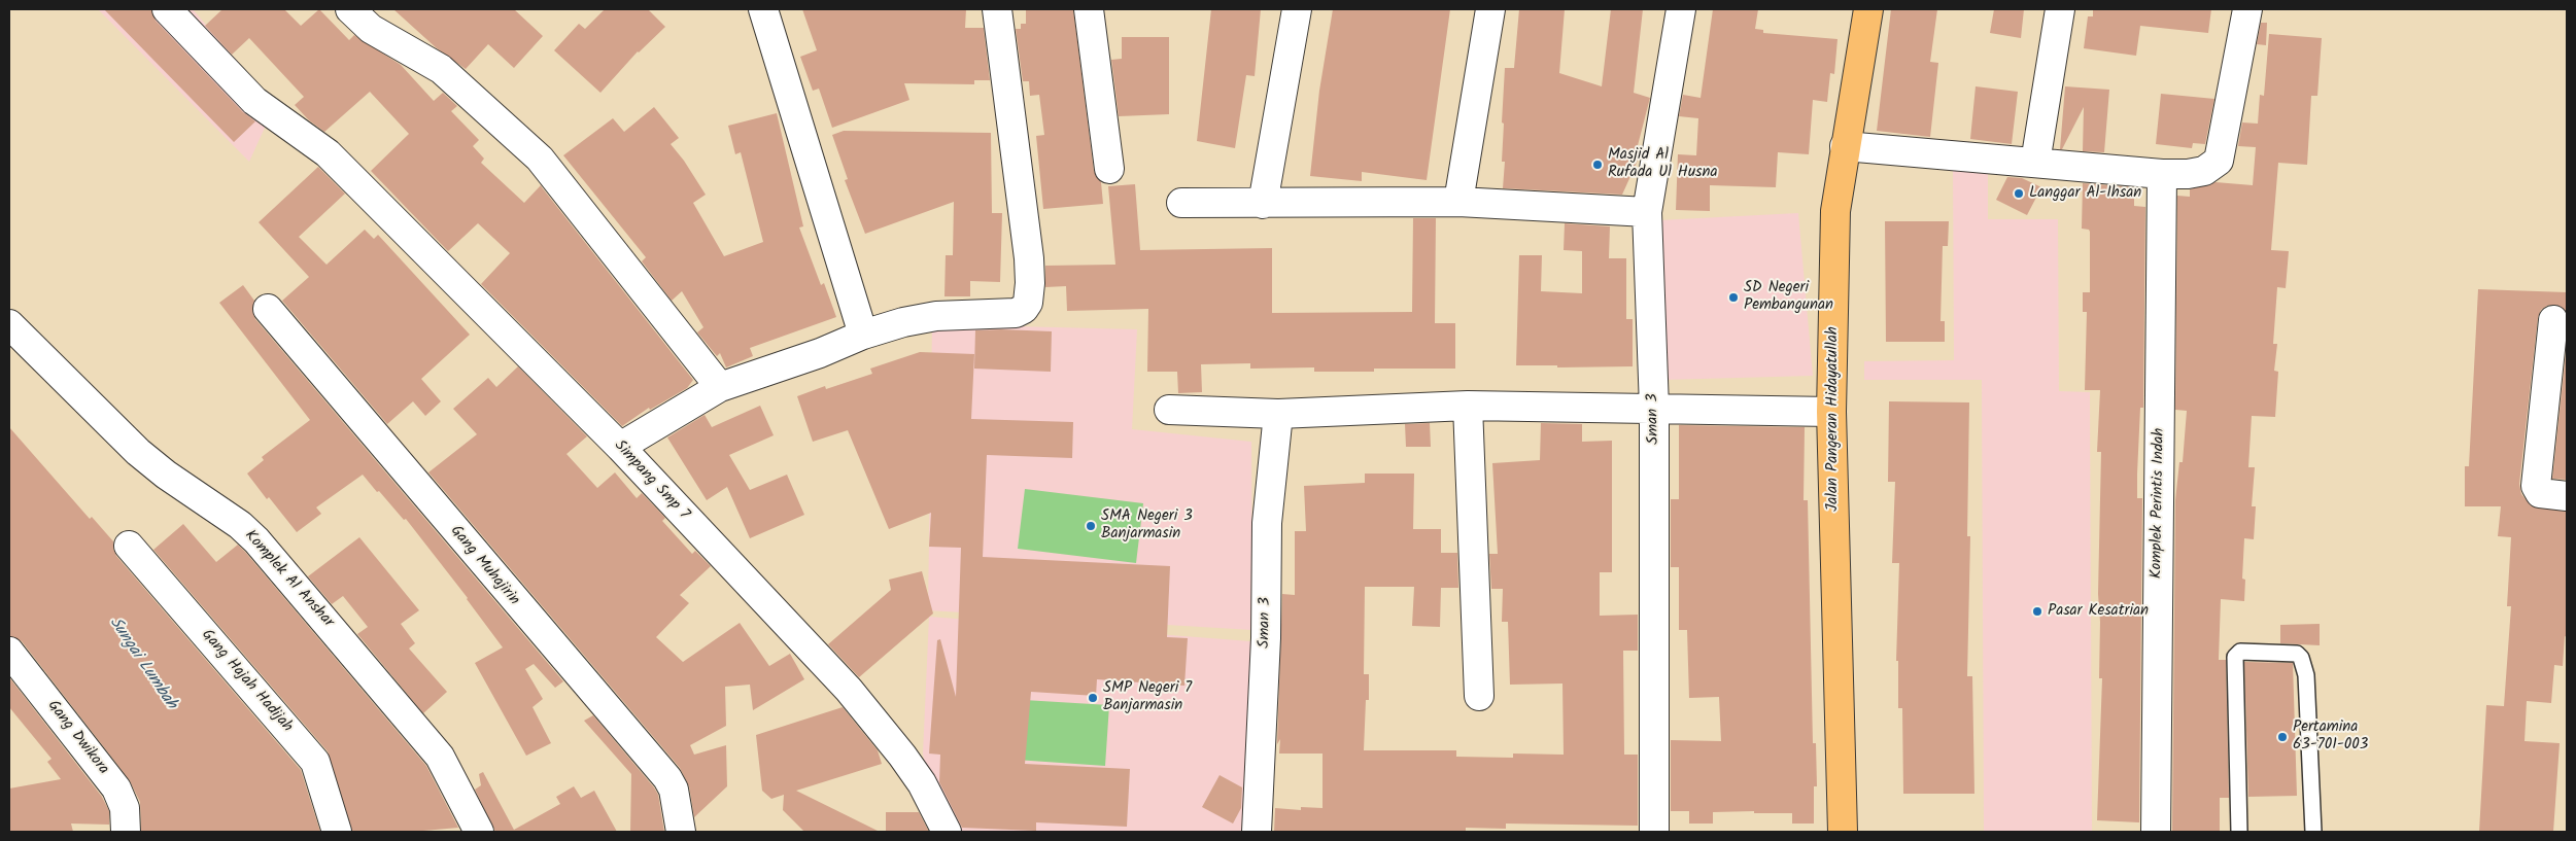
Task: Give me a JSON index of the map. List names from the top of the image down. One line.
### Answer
{"streets":{"main road":["Jalan Pangeran Hidayatullah"],"street":["Sman 3","Simpang Smp 7","Komplek Perintis Indah","Gang Muhajirin","Komplek Al Anshar","Gang Hajah Hadijah","Gang Dwikora"]},"water":["Sungai Lumbah"],"places":["Masjid Al Rufada Ul Husna","Langgar Al-Ihsan","SD Negeri Pembangunan","SMA Negeri 3 Banjarmasin","Pasar Kesatrian","SMP Negeri 7 Banjarmasin","Pertamina 63-701-003"]}
